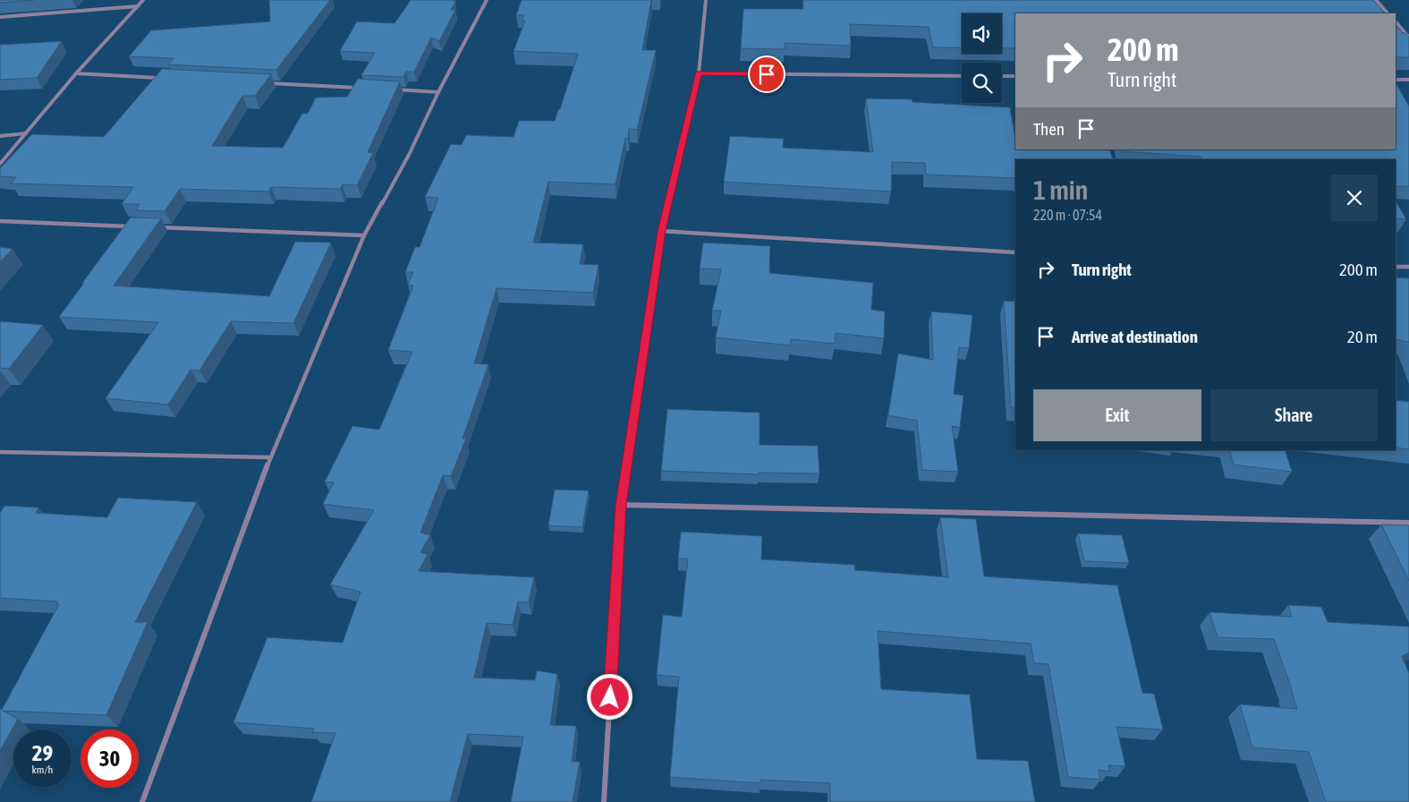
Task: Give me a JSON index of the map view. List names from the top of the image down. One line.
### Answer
{"page":{"turn":["200 m","Turn right"],"then":"Then","heading":["1 min","220 m · 07:54"],"list":[{"name":"Turn right","value":"200 m"},{"name":"Arrive at destination","value":"20 m"}],"buttons":["Exit","Share"],"speed":"29 km/h","limit":"30"}}
